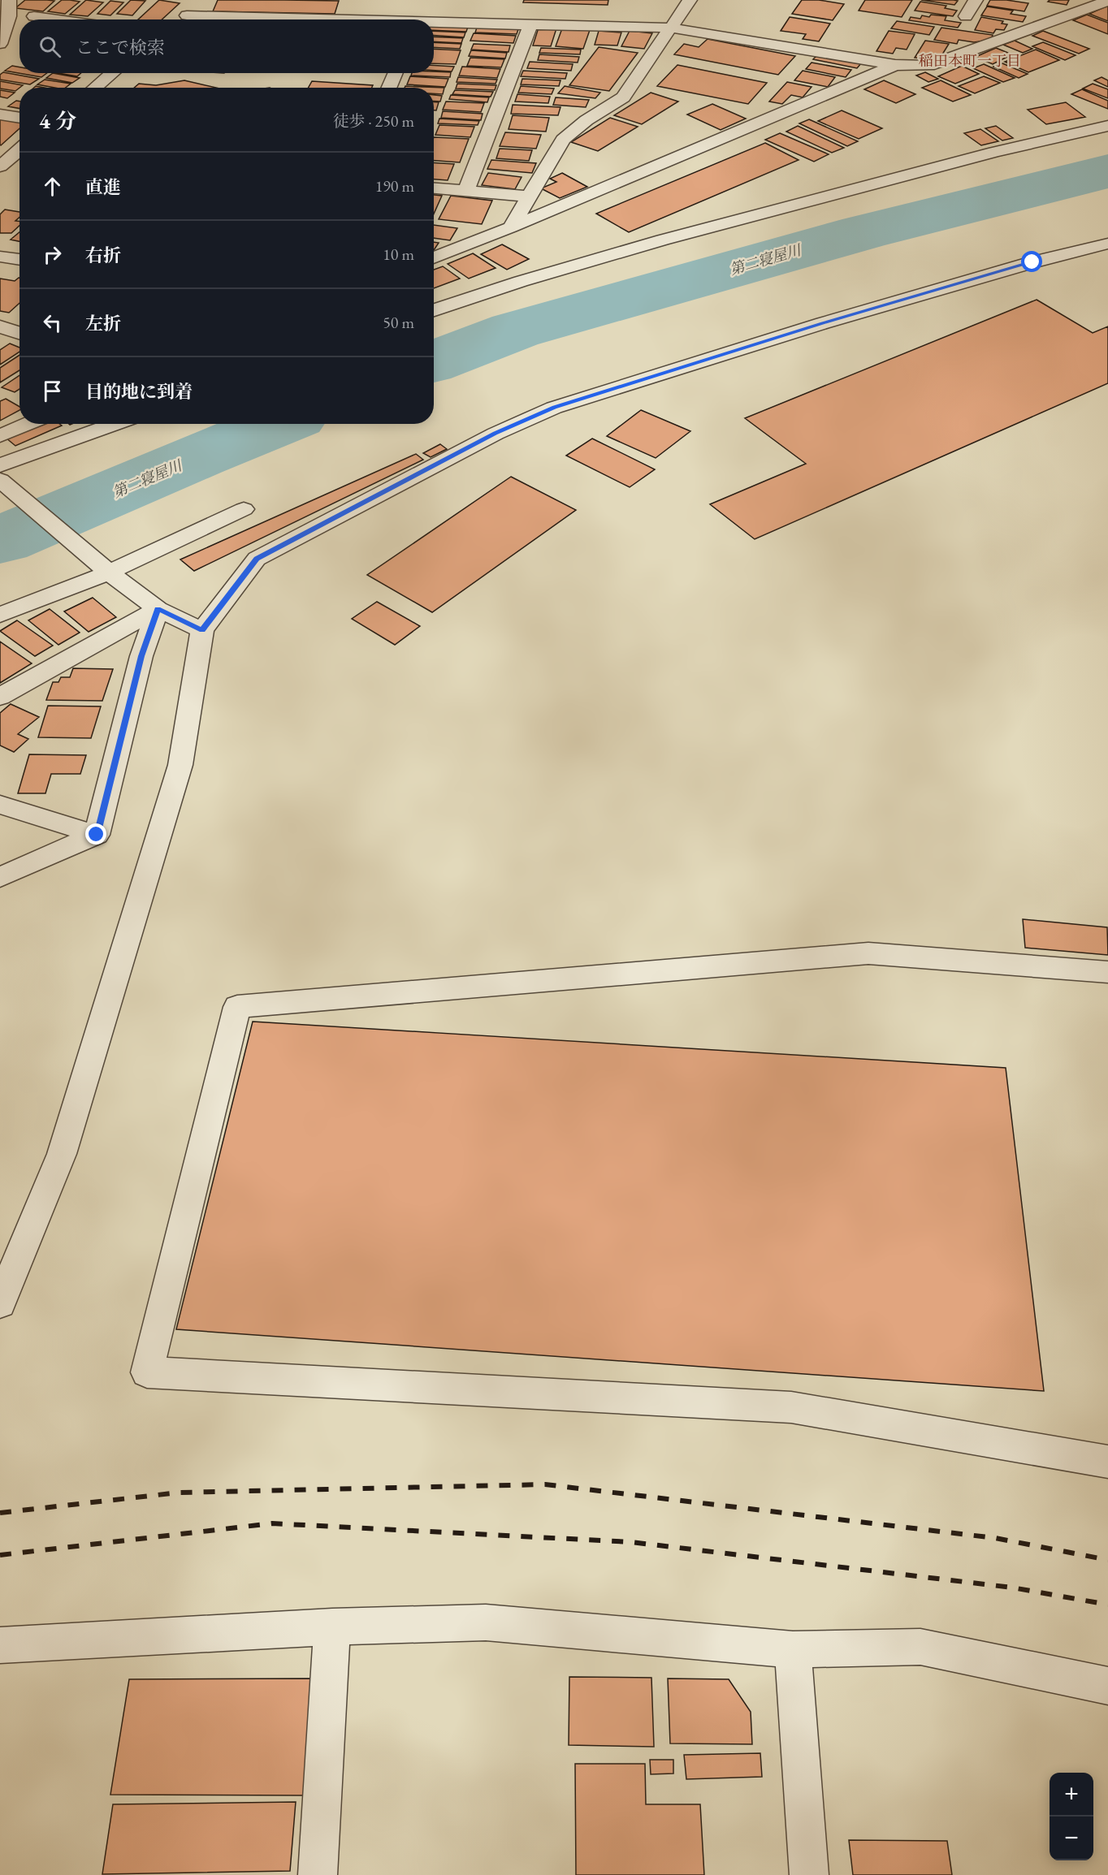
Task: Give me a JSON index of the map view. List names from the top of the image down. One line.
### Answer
{"districts":["稲田本町一丁目"],"water":["第二寝屋川"],"page":{"search":"ここで検索","heading":["4 分","徒歩 · 250 m"],"list":[["直進","190 m"],["右折","10 m"],["左折","50 m"],"目的地に到着"],"map_buttons":["+","−"]}}
